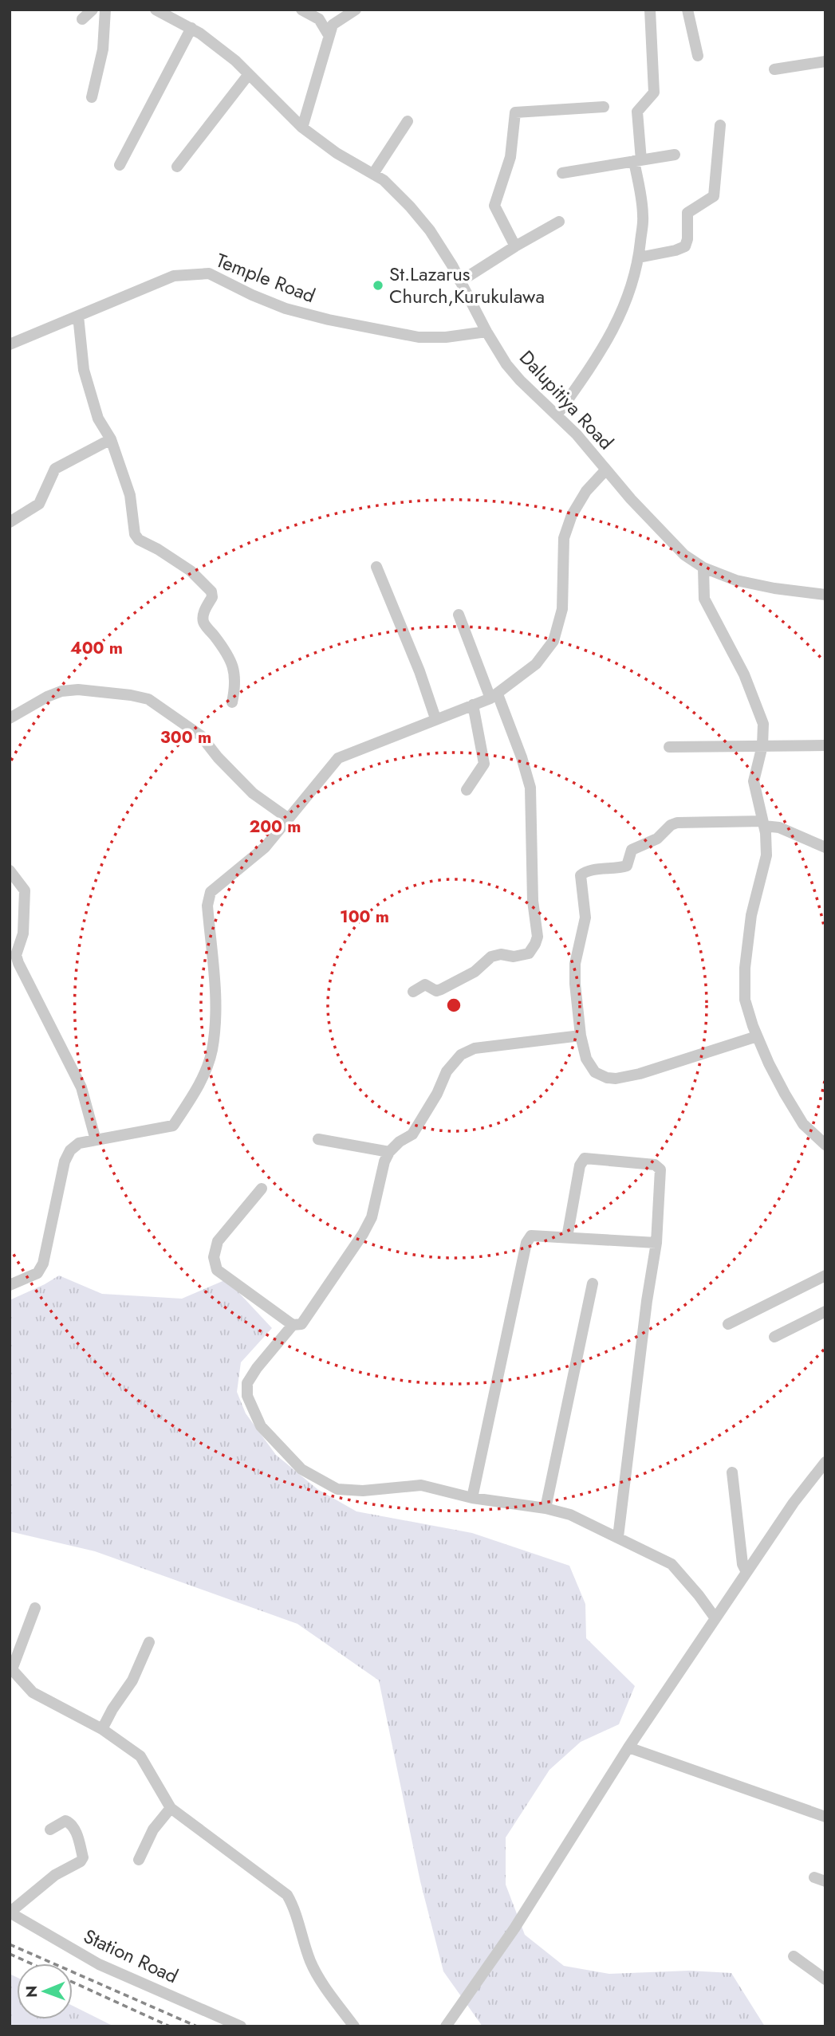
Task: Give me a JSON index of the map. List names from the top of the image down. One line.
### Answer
{"streets":{"street":["Temple Road","Dalupitiya Road","Station Road"]},"crossings":[["Temple Road","Dalupitiya Road"]],"places":["St.Lazarus Church,Kurukulawa"],"north":"left","rings":["400 m","300 m","200 m","100 m"]}
